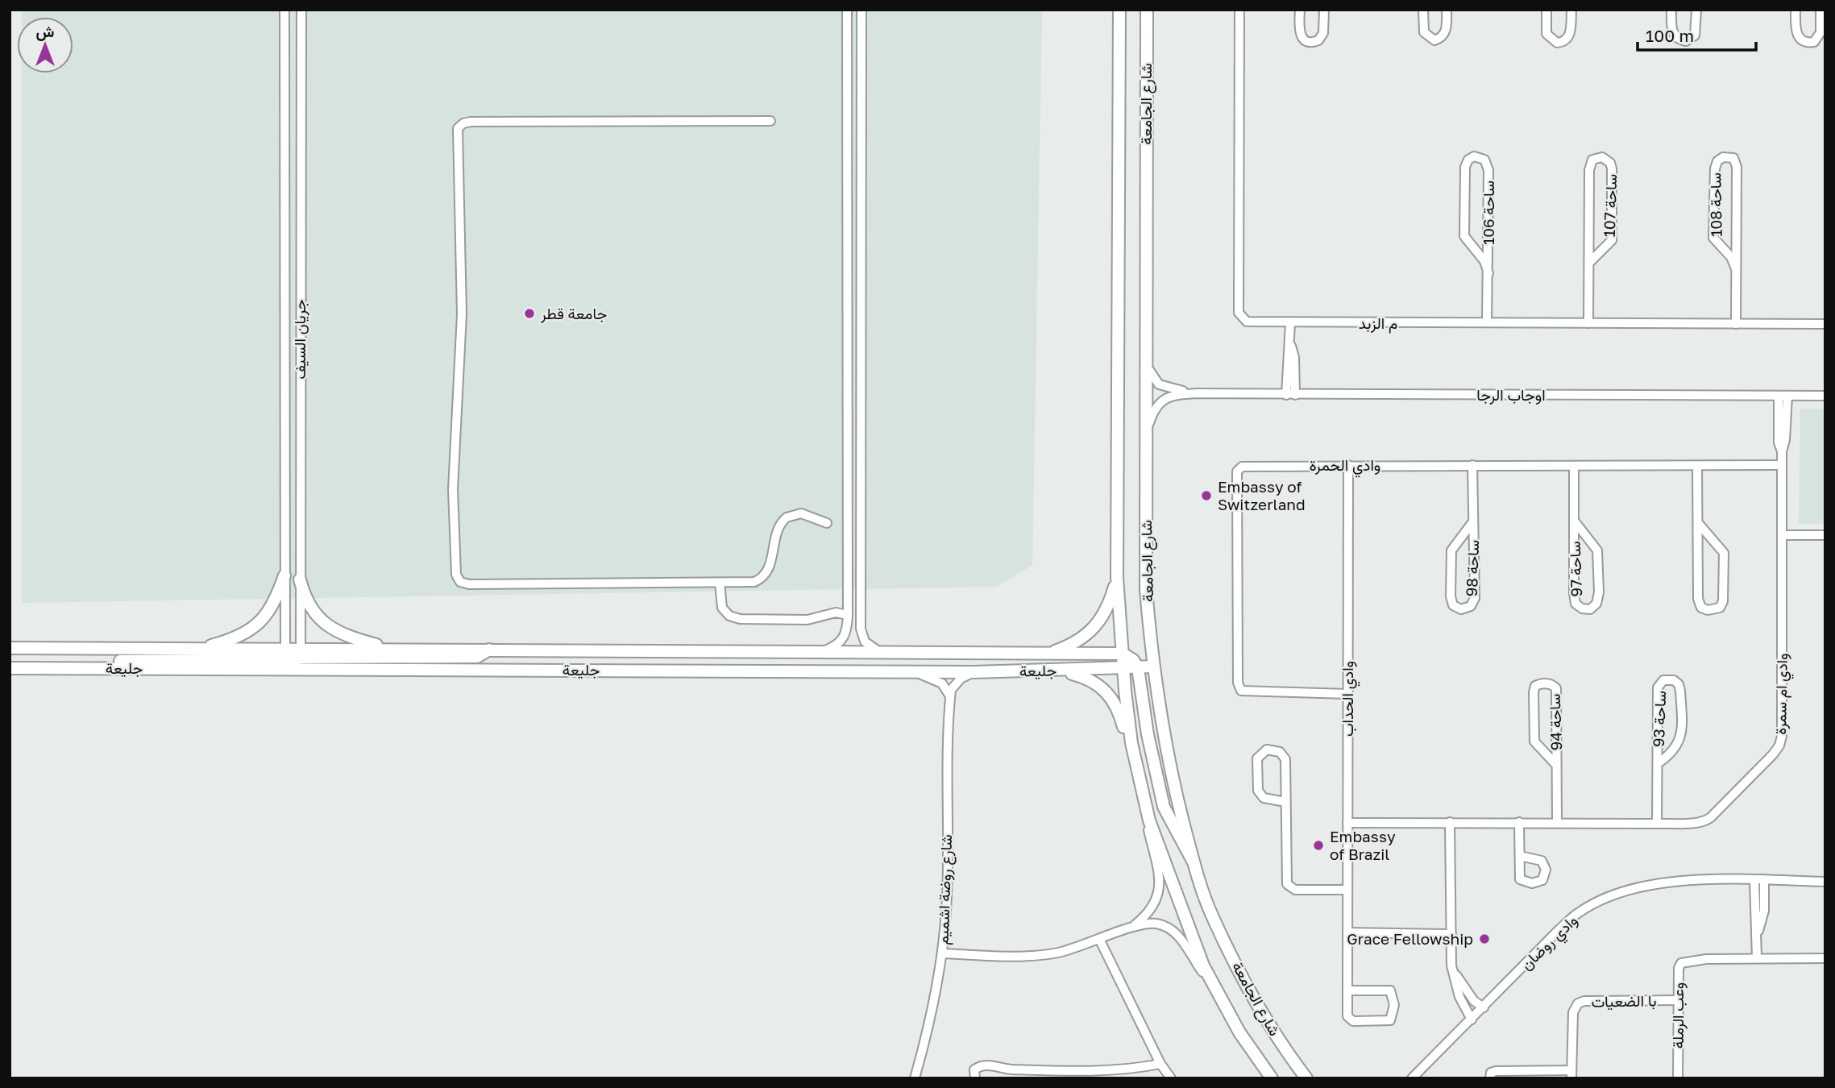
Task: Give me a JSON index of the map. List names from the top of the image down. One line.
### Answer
{"streets":{"main road":["شارع الجامعة","جليعة"],"street":["ساحة 108","ساحة 107","ساحة 106","م الزبد","جريان السيف","اوجاب الرجا","وادي الحمرة","ساحة 98","ساحة 97","وادي ام سمرة","وادي الحداب","ساحة 93","ساحة 94","شارع روضة اشميم","وادي روضان","با الضعيات","وعب الرملة"]},"crossings":[["شارع الجامعة","اوجاب الرجا"],["شارع الجامعة","جليعة"],["ساحة 108","م الزبد"],["ساحة 107","م الزبد"],["ساحة 106","م الزبد"],["جريان السيف","جليعة"],["اوجاب الرجا","وادي ام سمرة"],["وادي الحمرة","ساحة 98"],["وادي الحمرة","ساحة 97"],["وادي الحمرة","وادي ام سمرة"],["وادي الحمرة","وادي الحداب"],["وادي ام سمرة","وادي الحداب"],["وادي ام سمرة","ساحة 93"],["وادي ام سمرة","ساحة 94"],["با الضعيات","وعب الرملة"]],"places":["جامعة قطر","Embassy of Switzerland","Embassy of Brazil","Grace Fellowship"],"scale_bar":"100 m","north":"top"}
